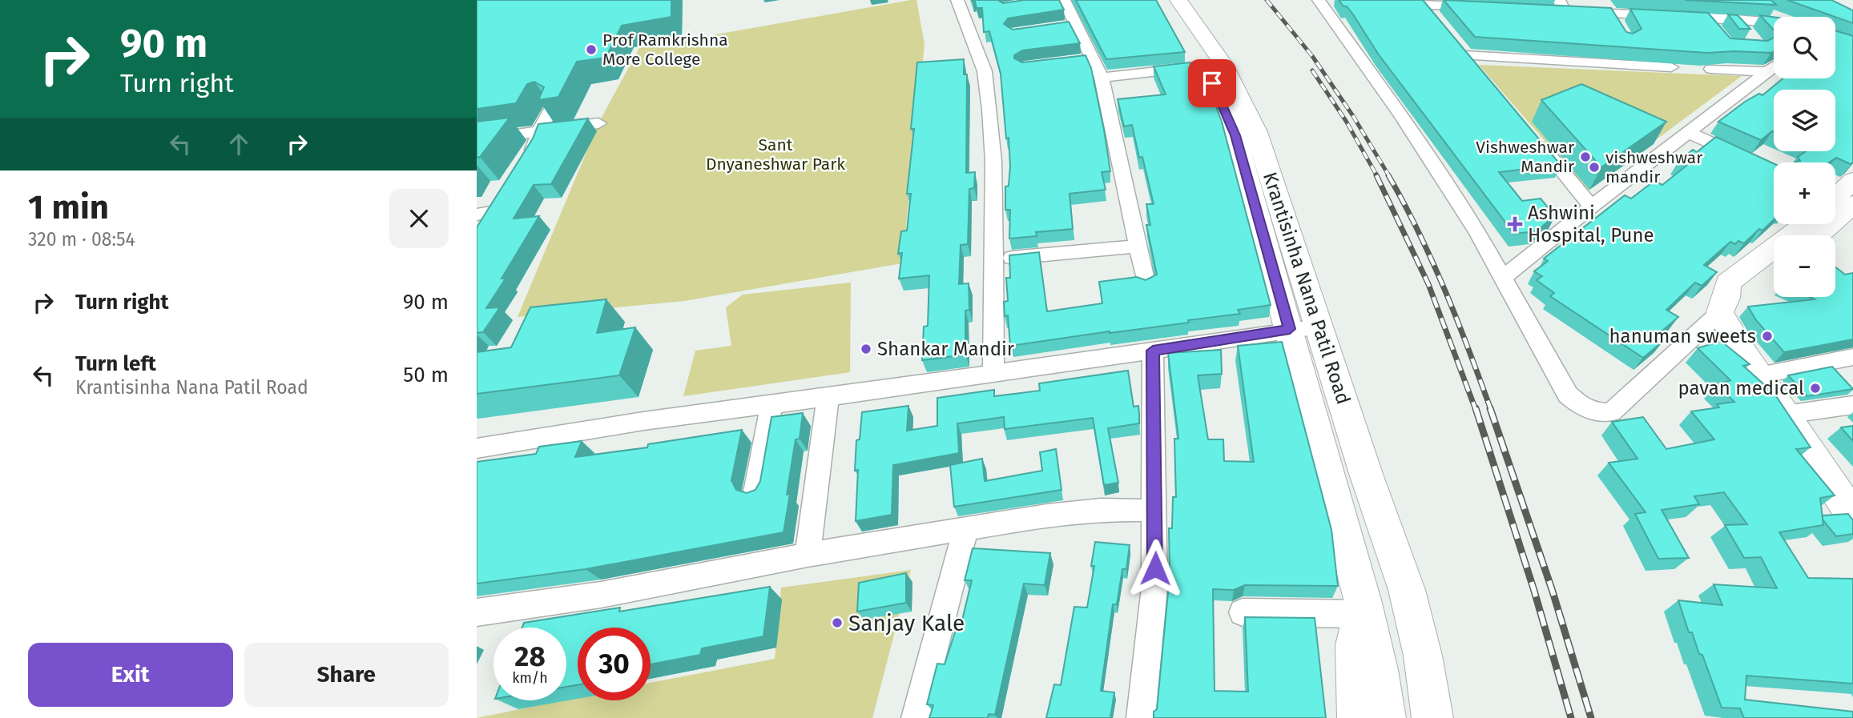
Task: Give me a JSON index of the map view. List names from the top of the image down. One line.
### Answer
{"streets":{"main road":["Krantisinha Nana Patil Road"]},"parks":["Sant Dnyaneshwar Park"],"places":{"other":["Prof Ramkrishna More College","Vishweshwar Mandir","vishweshwar mandir","hanuman sweets","Shankar Mandir","pavan medical","Sanjay Kale"],"health":["Ashwini Hospital, Pune"]},"page":{"turn":["90 m","Turn right"],"map_buttons":["+","−"],"heading":["1 min","320 m · 08:54"],"list":[{"name":"Turn right","value":"90 m"},{"name":"Turn left","note":"Krantisinha Nana Patil Road","value":"50 m"}],"speed":"28 km/h","limit":"30","buttons":["Exit","Share"]}}
